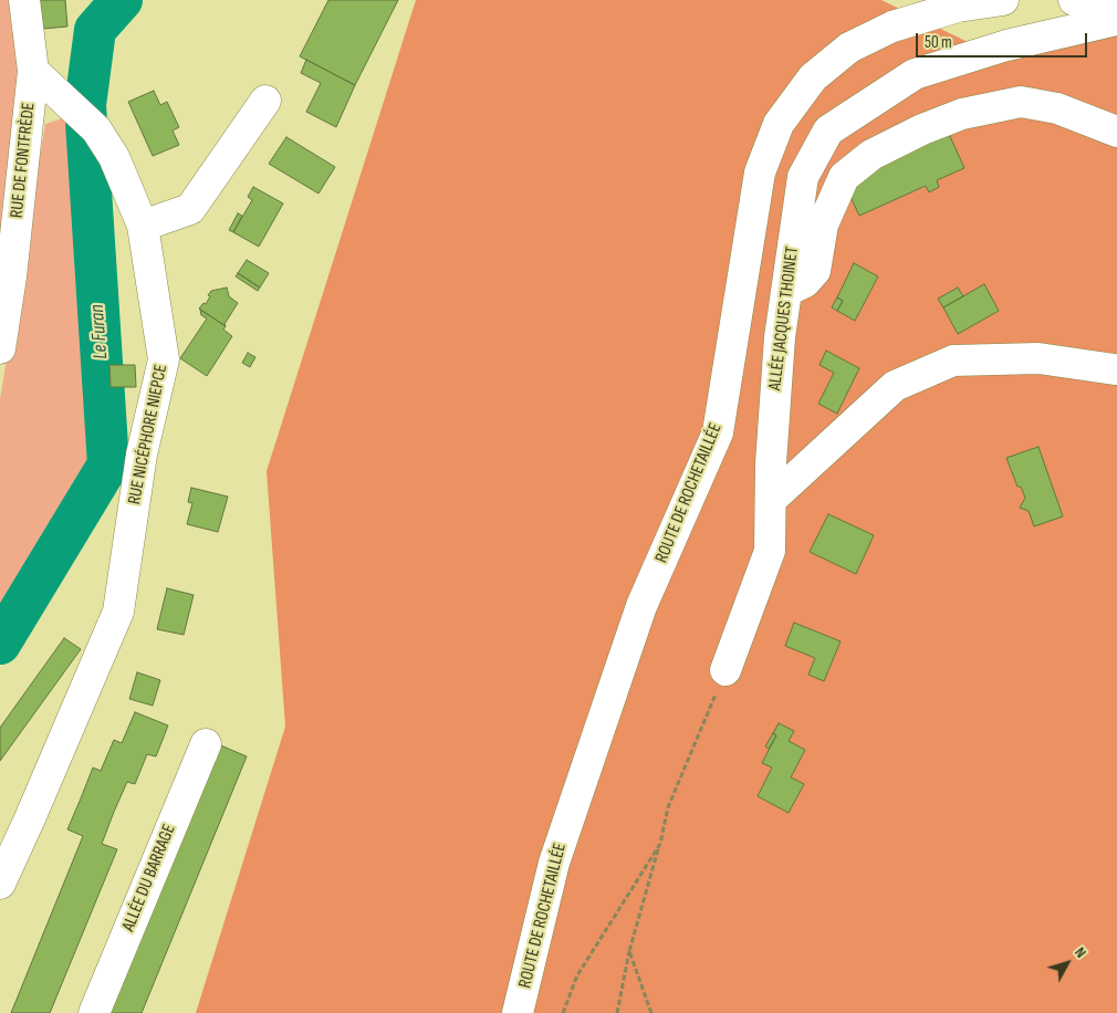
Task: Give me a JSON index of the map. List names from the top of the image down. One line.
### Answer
{"streets":{"street":["RUE DE FONTFRÈDE","ALLÉE JACQUES THOINET","RUE NICÉPHORE NIEPCE","ROUTE DE ROCHETAILLÉE","ALLÉE DU BARRAGE"]},"crossings":[["RUE DE FONTFRÈDE","RUE NICÉPHORE NIEPCE"]],"water":["Le Furan"],"scale_bar":"50 m","north":"top right"}
